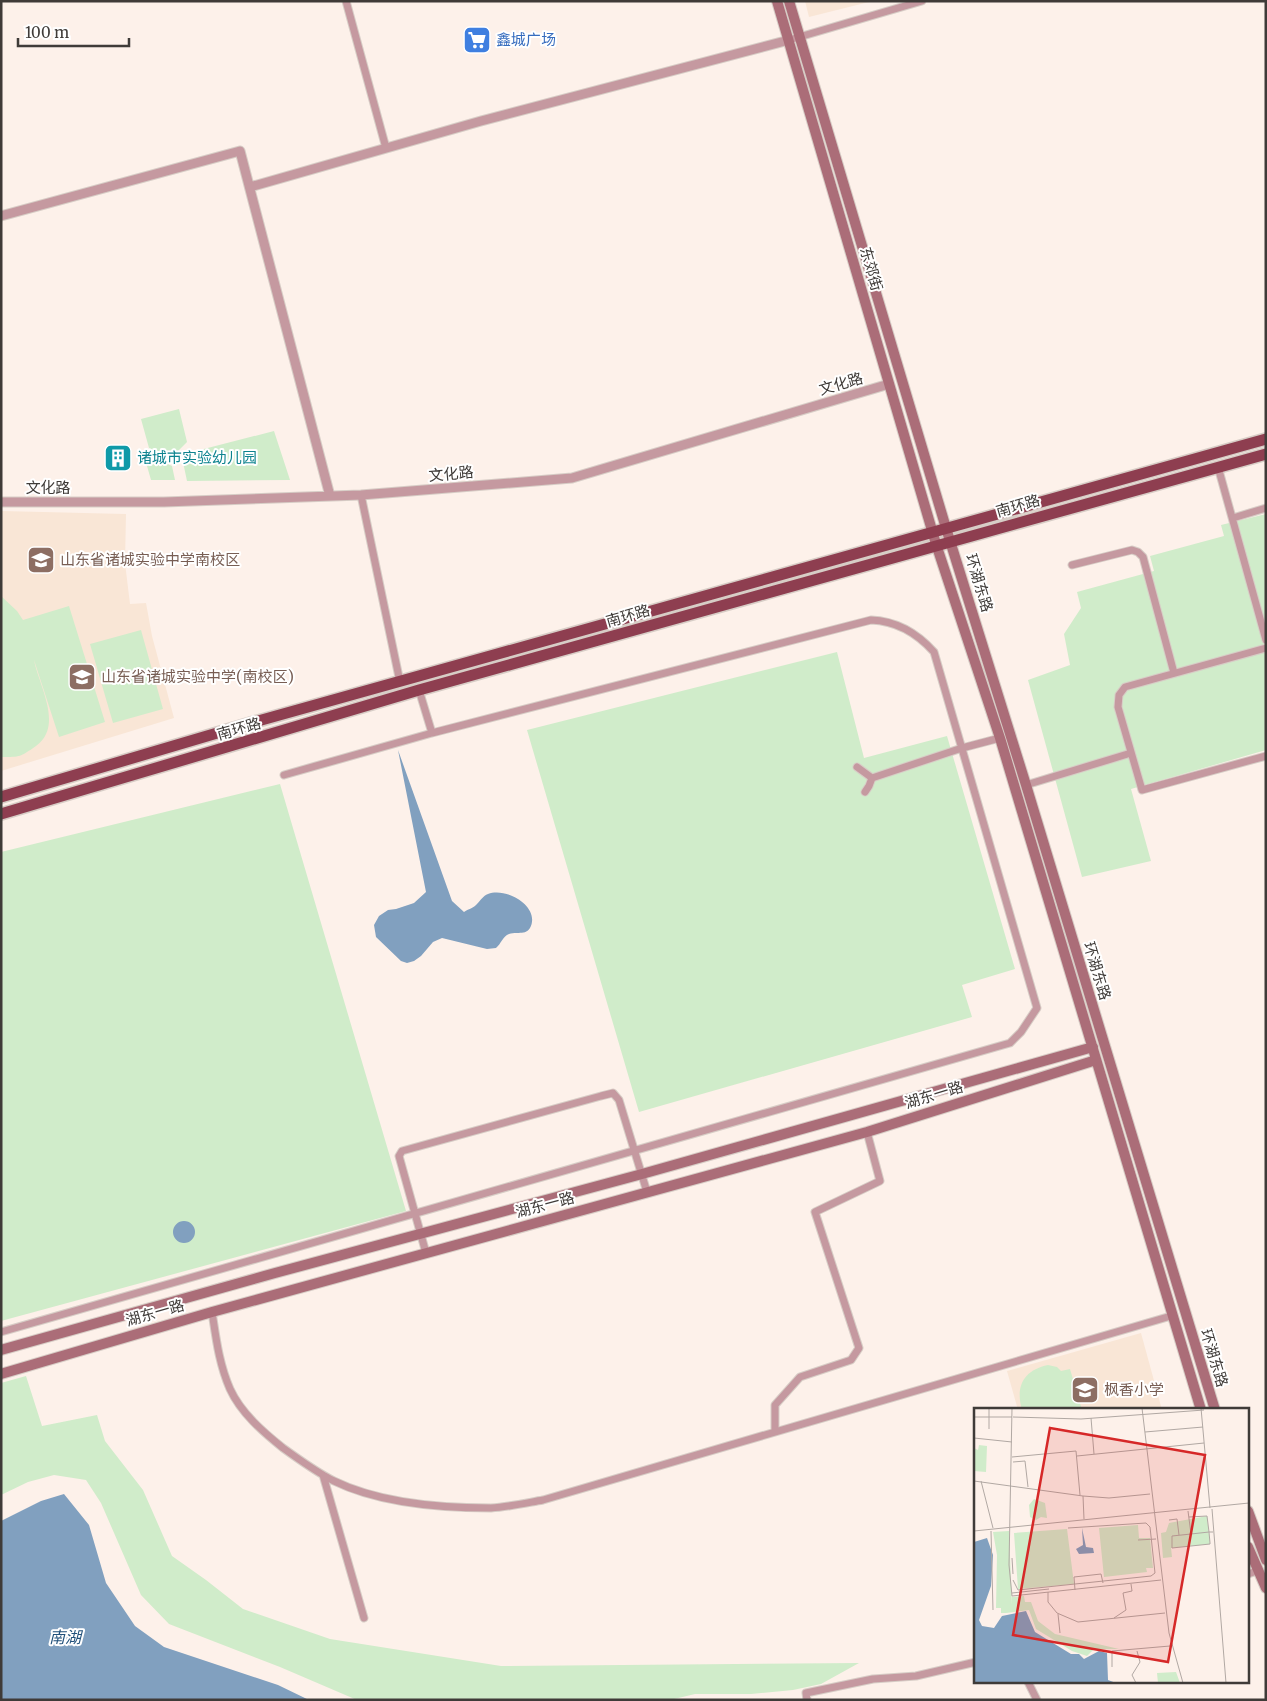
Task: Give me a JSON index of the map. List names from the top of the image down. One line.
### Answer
{"streets":{"highway":["南环路"],"main road":["东郊街","环湖东路","湖东一路"],"street":["文化路"]},"crossings":[["东郊街","文化路"],["东郊街","南环路"],["东郊街","环湖东路"],["南环路","环湖东路"],["环湖东路","湖东一路"]],"water":["南湖"],"places":{"supermarket":["鑫城广场"],"building":["诸城市实验幼儿园"],"school or university":["山东省诸城实验中学南校区","山东省诸城实验中学(南校区)","枫香小学"]},"scale_bar":"100 m"}
